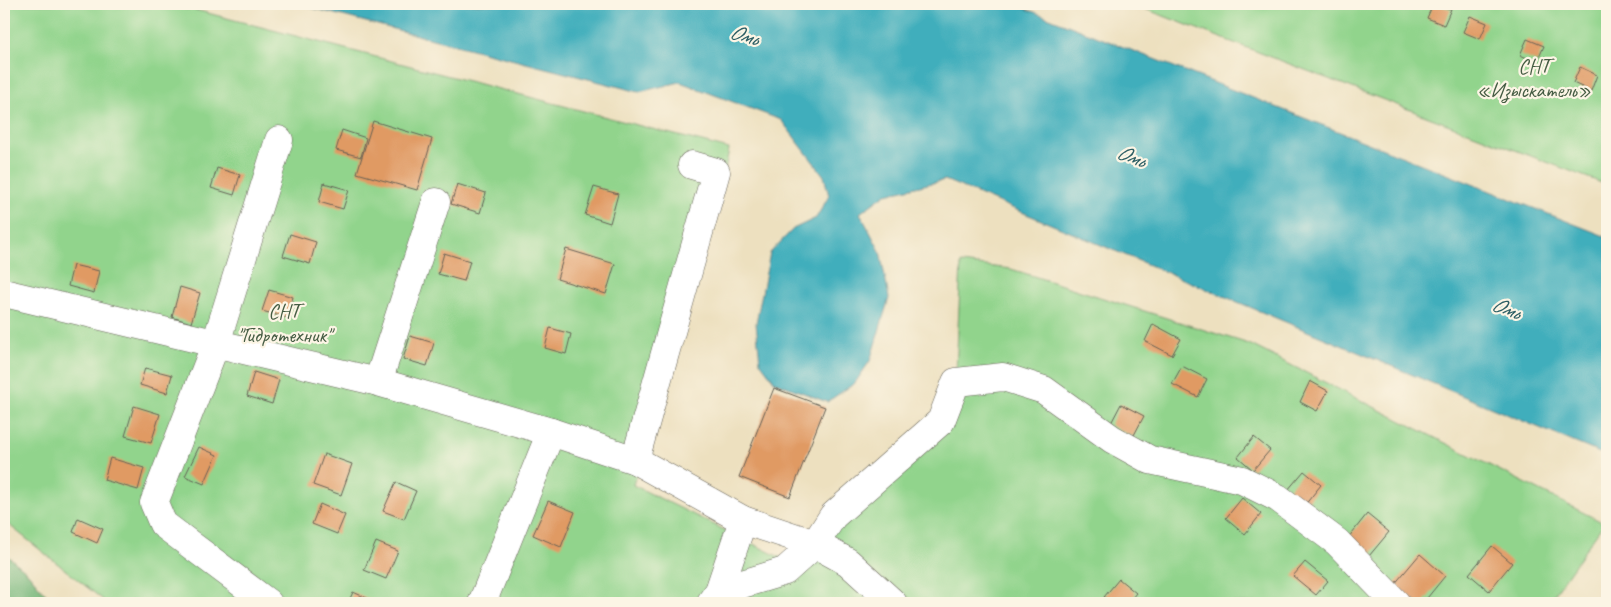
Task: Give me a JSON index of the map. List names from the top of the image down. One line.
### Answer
{"water":["Омь"],"parks":["СНТ «Изыскатель»","СНТ \"Гидротехник\""]}
